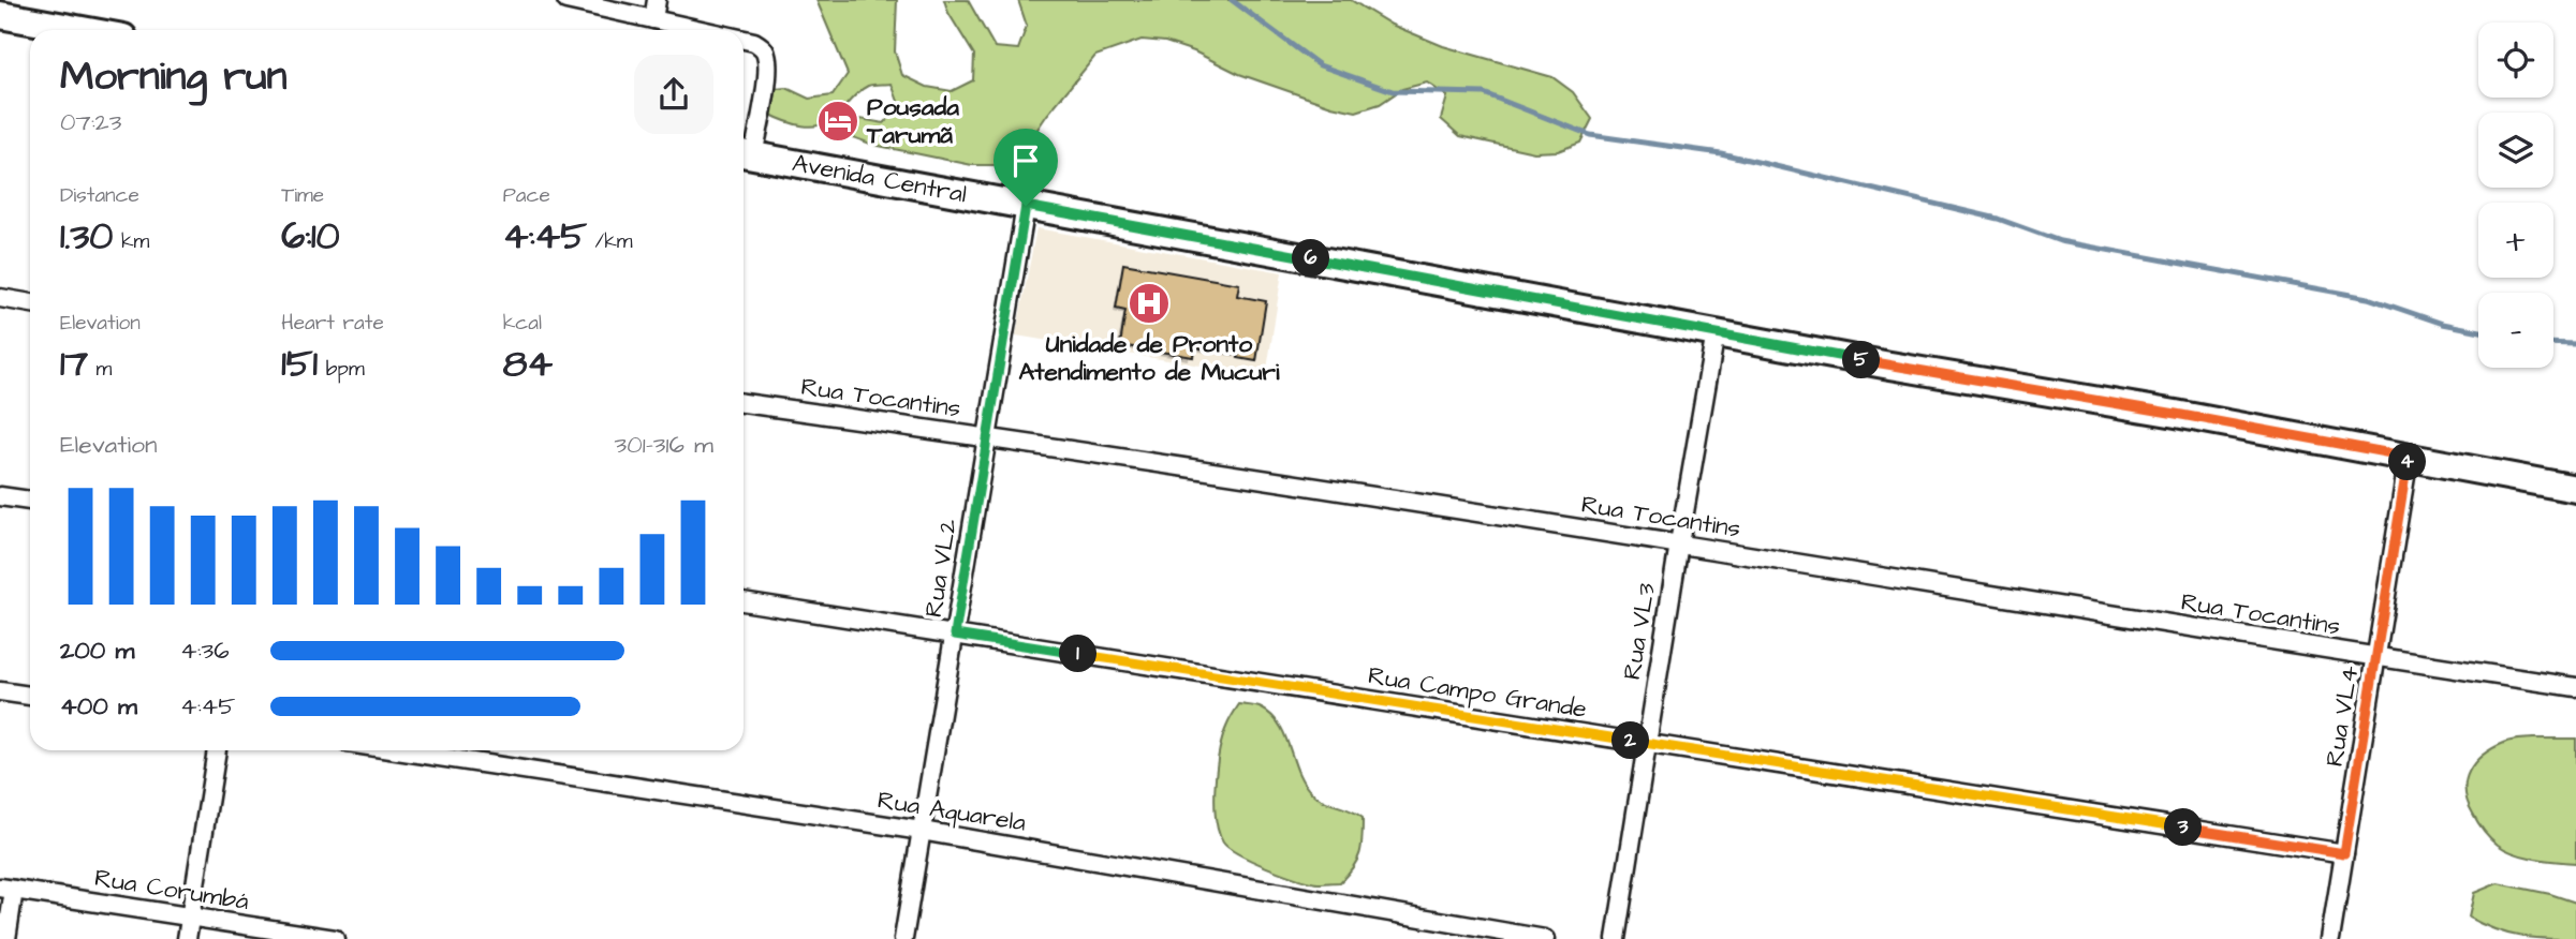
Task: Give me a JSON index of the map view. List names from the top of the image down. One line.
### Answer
{"streets":{"main road":["Avenida Central"],"street":["Rua Tocantins","Rua VL2","Rua VL3","Rua Campo Grande","Rua VL4","Rua Aquarela","Rua Corumbá"]},"crossings":[["Avenida Central","Rua VL2"],["Avenida Central","Rua VL3"],["Avenida Central","Rua VL4"],["Rua Tocantins","Rua VL2"],["Rua Tocantins","Rua VL3"],["Rua Tocantins","Rua VL4"],["Rua VL2","Rua Campo Grande"],["Rua VL2","Rua Aquarela"],["Rua VL3","Rua Campo Grande"],["Rua Campo Grande","Rua VL4"]],"places":{"hotel":["Pousada Tarumã"],"hospital":["Unidade de Pronto Atendimento de Mucuri"]},"page":{"map_buttons":["+","−"],"heading":["Morning run","07:23"],"stats":[["Distance","1.30 km"],["Time","6:10"],["Pace","4:45 /km"],["Elevation","17 m"],["Heart rate","151 bpm"],["kcal","84"]],"pins":["6","5","4","1","2","3"],"chart":["Elevation","301–316 m"],"list":[{"name":"200 m","note":"4:36"},{"name":"400 m","note":"4:45"}]}}
